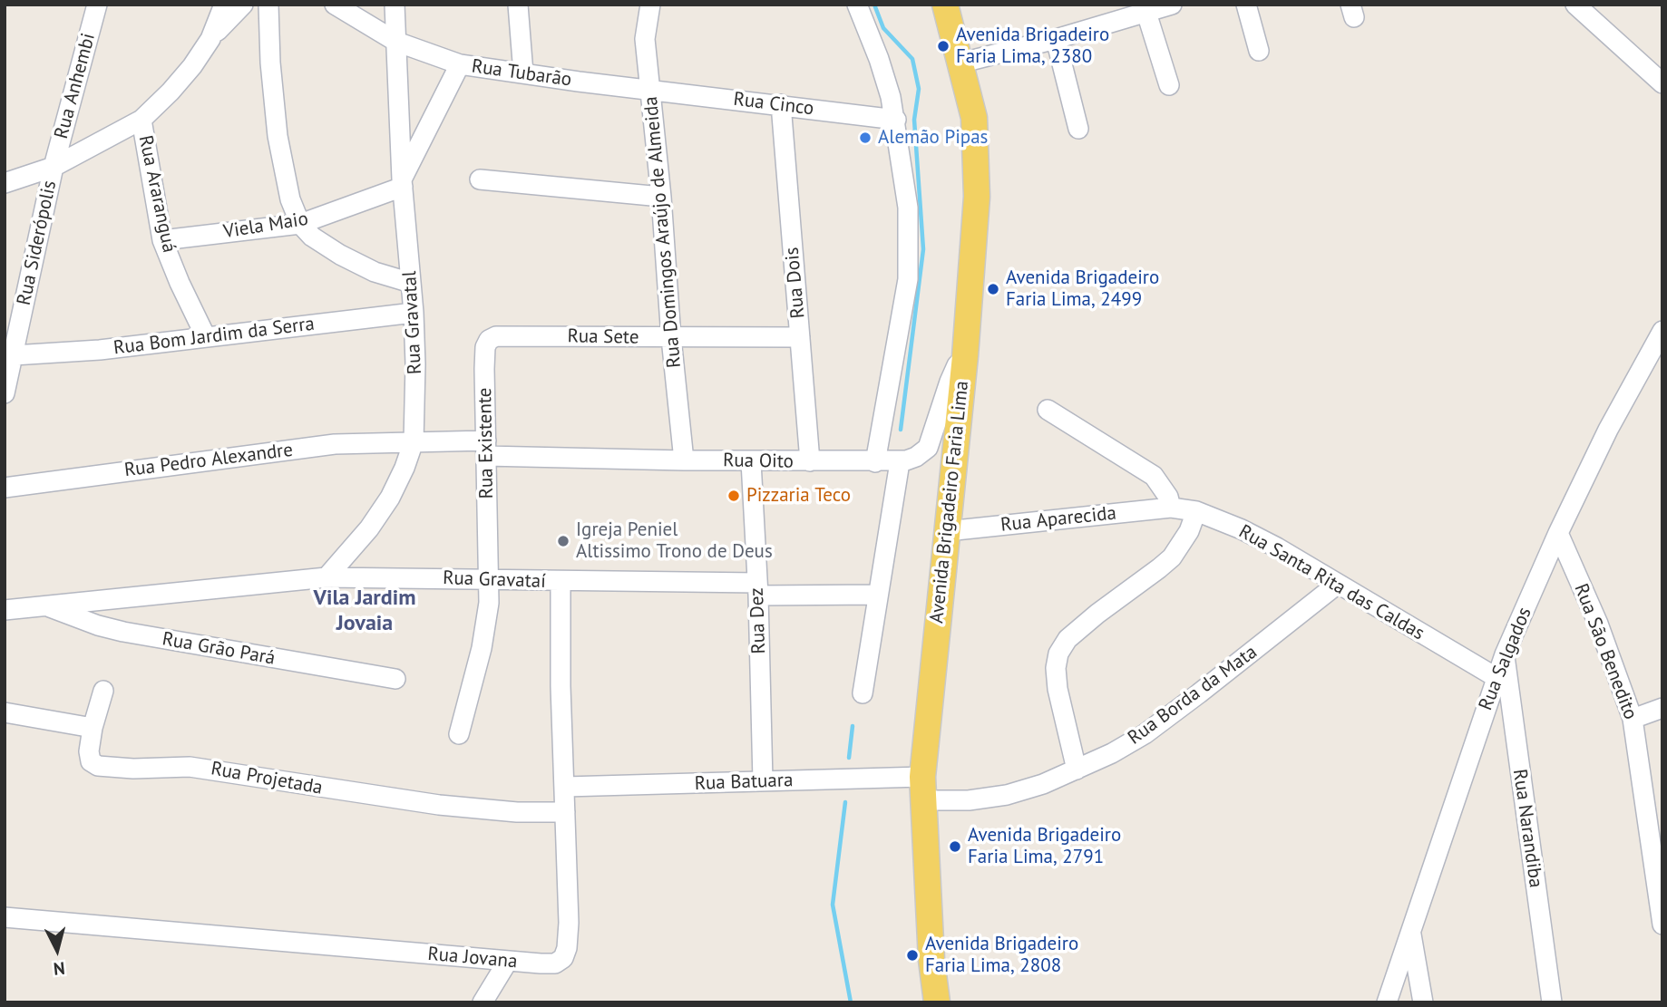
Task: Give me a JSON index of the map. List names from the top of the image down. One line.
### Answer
{"streets":{"main road":["Avenida Brigadeiro Faria Lima"],"street":["Rua Tubarão","Rua Anhembi","Rua Cinco","Rua Araranguá","Viela Maio","Rua Domingos Araújo de Almeida","Rua Siderópolis","Rua Dois","Rua Gravatal","Rua Bom Jardim da Serra","Rua Sete","Rua Existente","Rua Pedro Alexandre","Rua Oito","Rua Aparecida","Rua Gravataí","Rua Santa Rita das Caldas","Rua Dez","Rua Grão Pará","Rua São Benedito","Rua Salgados","Rua Borda da Mata","Rua Projetada","Rua Batuara","Rua Narandiba","Rua Jovana"]},"crossings":[["Rua Tubarão","Rua Cinco"],["Rua Tubarão","Rua Domingos Araújo de Almeida"],["Rua Tubarão","Rua Gravatal"],["Rua Anhembi","Rua Siderópolis"],["Rua Cinco","Rua Domingos Araújo de Almeida"],["Rua Cinco","Rua Dois"],["Rua Araranguá","Viela Maio"],["Rua Araranguá","Rua Bom Jardim da Serra"],["Viela Maio","Rua Gravatal"],["Rua Domingos Araújo de Almeida","Rua Sete"],["Rua Domingos Araújo de Almeida","Rua Oito"],["Rua Siderópolis","Rua Bom Jardim da Serra"],["Rua Dois","Rua Sete"],["Rua Dois","Rua Oito"],["Rua Gravatal","Rua Bom Jardim da Serra"],["Rua Gravatal","Rua Pedro Alexandre"],["Rua Gravatal","Rua Oito"],["Rua Gravatal","Rua Gravataí"],["Rua Sete","Rua Existente"],["Rua Existente","Rua Oito"],["Rua Existente","Rua Gravataí"],["Rua Pedro Alexandre","Rua Oito"],["Rua Oito","Avenida Brigadeiro Faria Lima"],["Rua Oito","Rua Dez"],["Avenida Brigadeiro Faria Lima","Rua Aparecida"],["Avenida Brigadeiro Faria Lima","Rua Borda da Mata"],["Avenida Brigadeiro Faria Lima","Rua Batuara"],["Rua Aparecida","Rua Santa Rita das Caldas"],["Rua Gravataí","Rua Dez"],["Rua Gravataí","Rua Grão Pará"],["Rua Gravataí","Rua Jovana"],["Rua Santa Rita das Caldas","Rua Salgados"],["Rua Santa Rita das Caldas","Rua Borda da Mata"],["Rua Dez","Rua Batuara"],["Rua São Benedito","Rua Salgados"],["Rua Salgados","Rua Narandiba"],["Rua Borda da Mata","Rua Batuara"],["Rua Projetada","Rua Jovana"],["Rua Batuara","Rua Jovana"]],"districts":["Vila Jardim Jovaia"],"places":["Avenida Brigadeiro Faria Lima, 2380","Alemão Pipas","Avenida Brigadeiro Faria Lima, 2499","Pizzaria Teco","Igreja Peniel Altissimo Trono de Deus","Avenida Brigadeiro Faria Lima, 2791","Avenida Brigadeiro Faria Lima, 2808"],"north":"bottom"}
